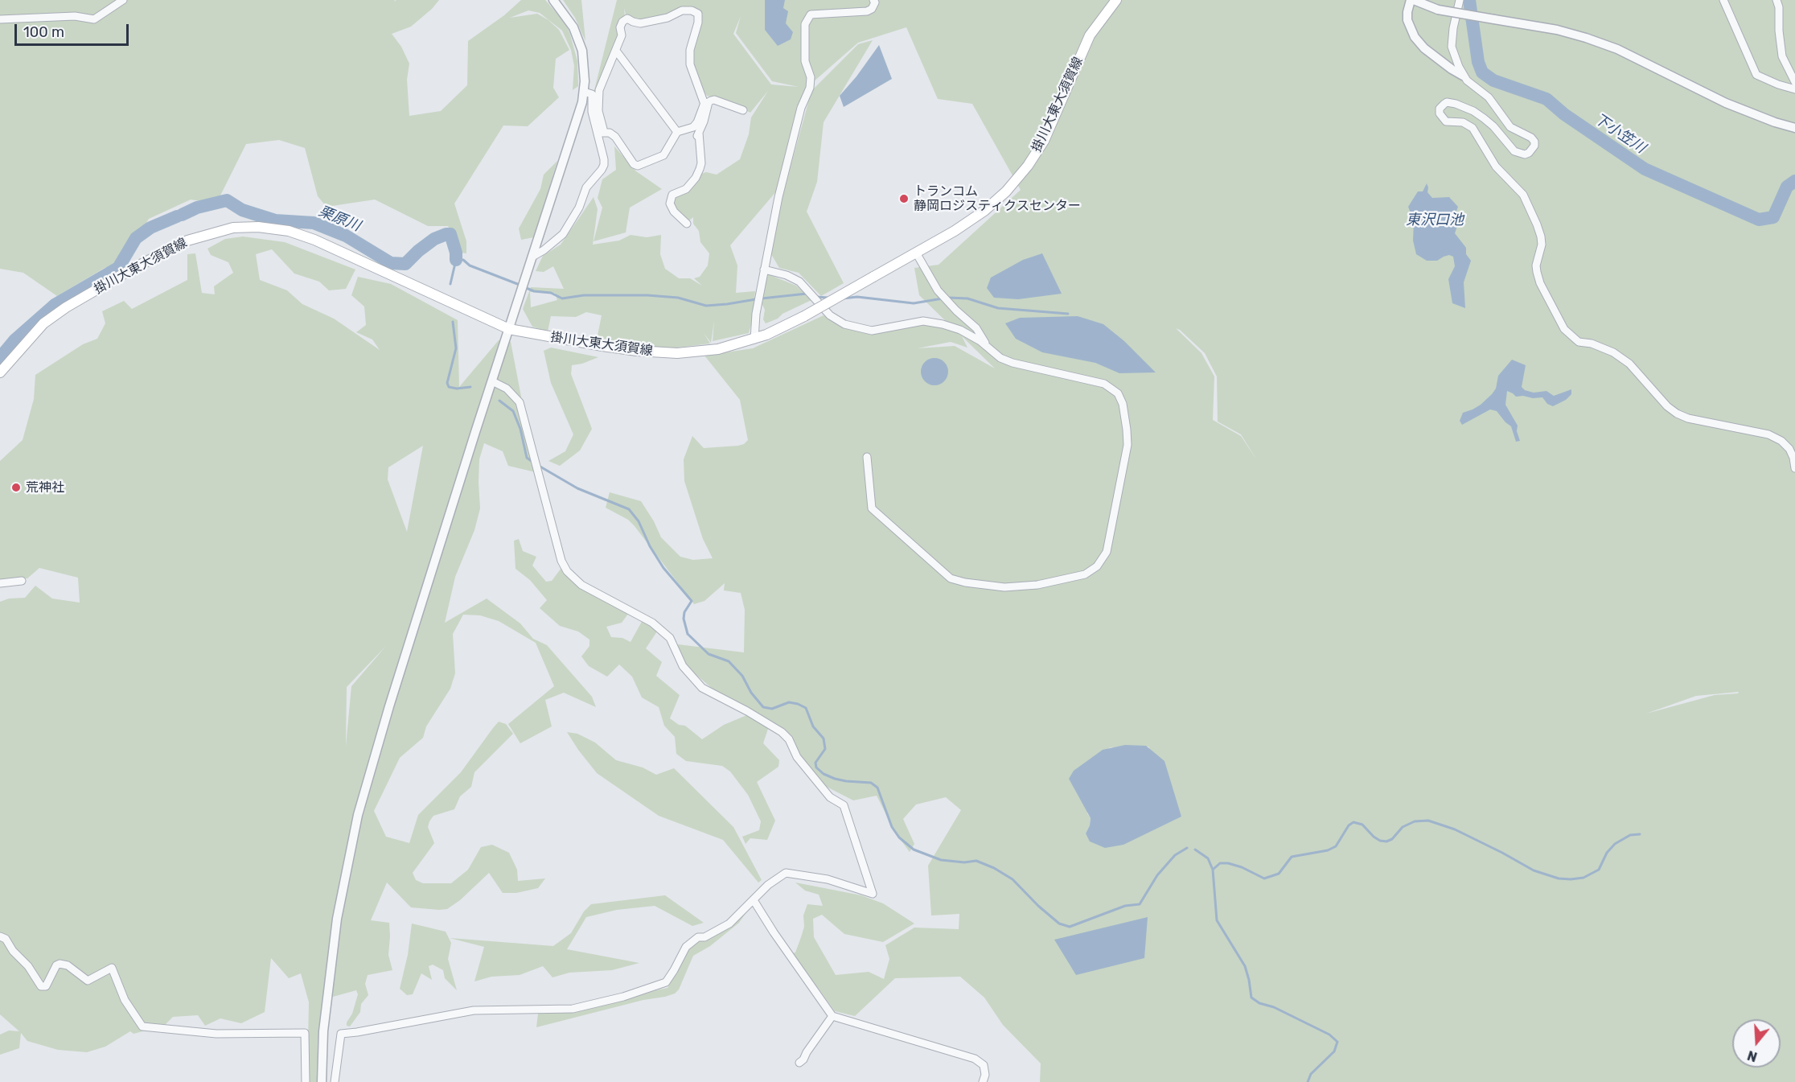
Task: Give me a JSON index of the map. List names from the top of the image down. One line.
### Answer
{"streets":{"main road":["掛川大東大須賀線"]},"water":["下小笠川","栗原川","東沢口池"],"places":["トランコム 静岡ロジスティクスセンター","荒神社"],"scale_bar":"100 m","north":"bottom"}
